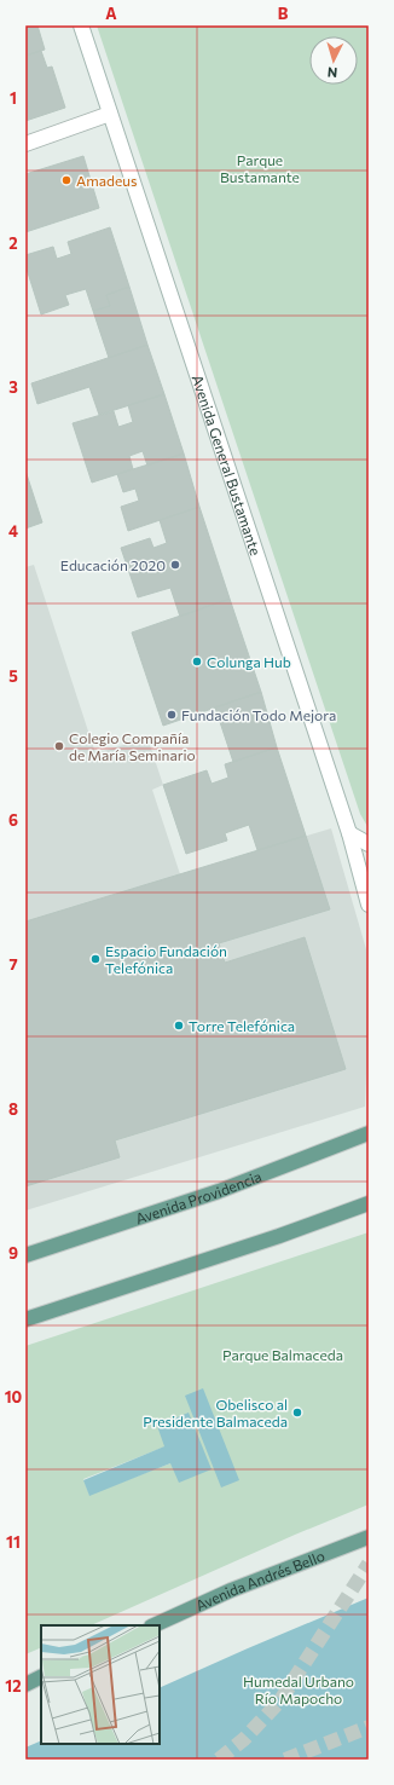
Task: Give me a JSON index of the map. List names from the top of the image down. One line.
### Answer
{"streets":{"main road":["Avenida General Bustamante","Avenida Providencia","Avenida Andrés Bello"]},"parks":["Parque Bustamante","Parque Balmaceda","Humedal Urbano Río Mapocho"],"places":["Amadeus","Educación 2020","Colunga Hub","Fundación Todo Mejora","Colegio Compañía de María Seminario","Espacio Fundación Telefónica","Torre Telefónica","Obelisco al Presidente Balmaceda"],"north":"bottom","grid":{"columns":["A","B"],"rows":["1","2","3","4","5","6","7","8","9","10","11","12"]}}
